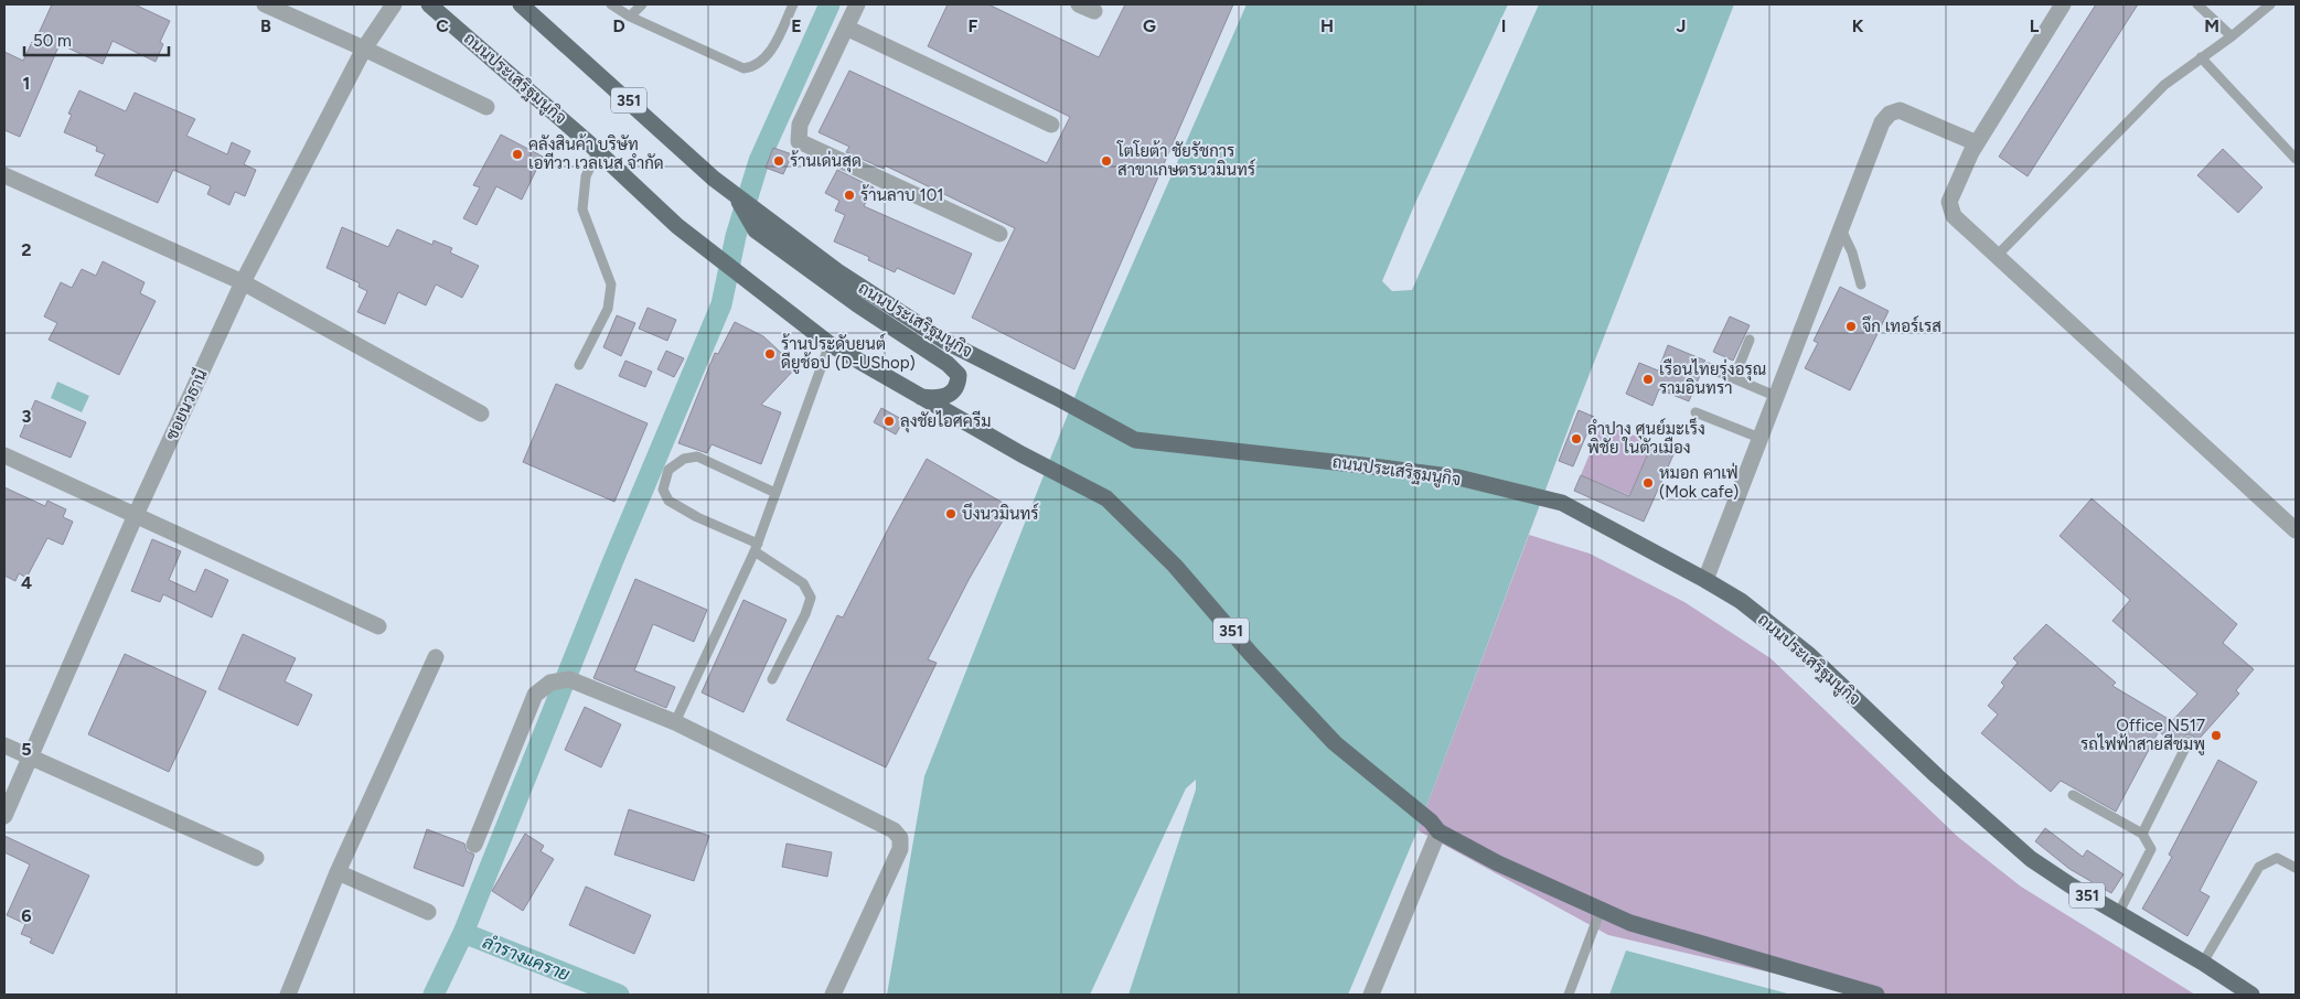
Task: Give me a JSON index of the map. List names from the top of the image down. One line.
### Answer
{"streets":{"main road":["ถนนประเสริฐมนูกิจ","351"],"street":["ซอยนวธานี"]},"water":["ลำรางแคราย"],"places":["คลังสินค้า บริษัท เอทีวา เวลเนส จำกัด","ร้านเด่นสุด","โตโยต้า ชัยรัชการ สาขาเกษตรนวมินทร์","ร้านลาบ 101","จึก เทอร์เรส","ร้านประดับยนต์ ดียูช้อป (D-UShop)","เรือนไทยรุ่งอรุณ รามอินทรา","ลุงชัยไอศครีม","ลำปาง ศูนย์มะเร็ง พิชัย ในตัวเมือง","หมอก คาเฟ่ (Mok cafe)","บึงนวมินทร์","Office N517 รถไฟฟ้าสายสีชมพู"],"scale_bar":"50 m","grid":{"columns":["B","C","D","E","F","G","H","I","J","K","L","M"],"rows":["1","2","3","4","5","6"]}}
